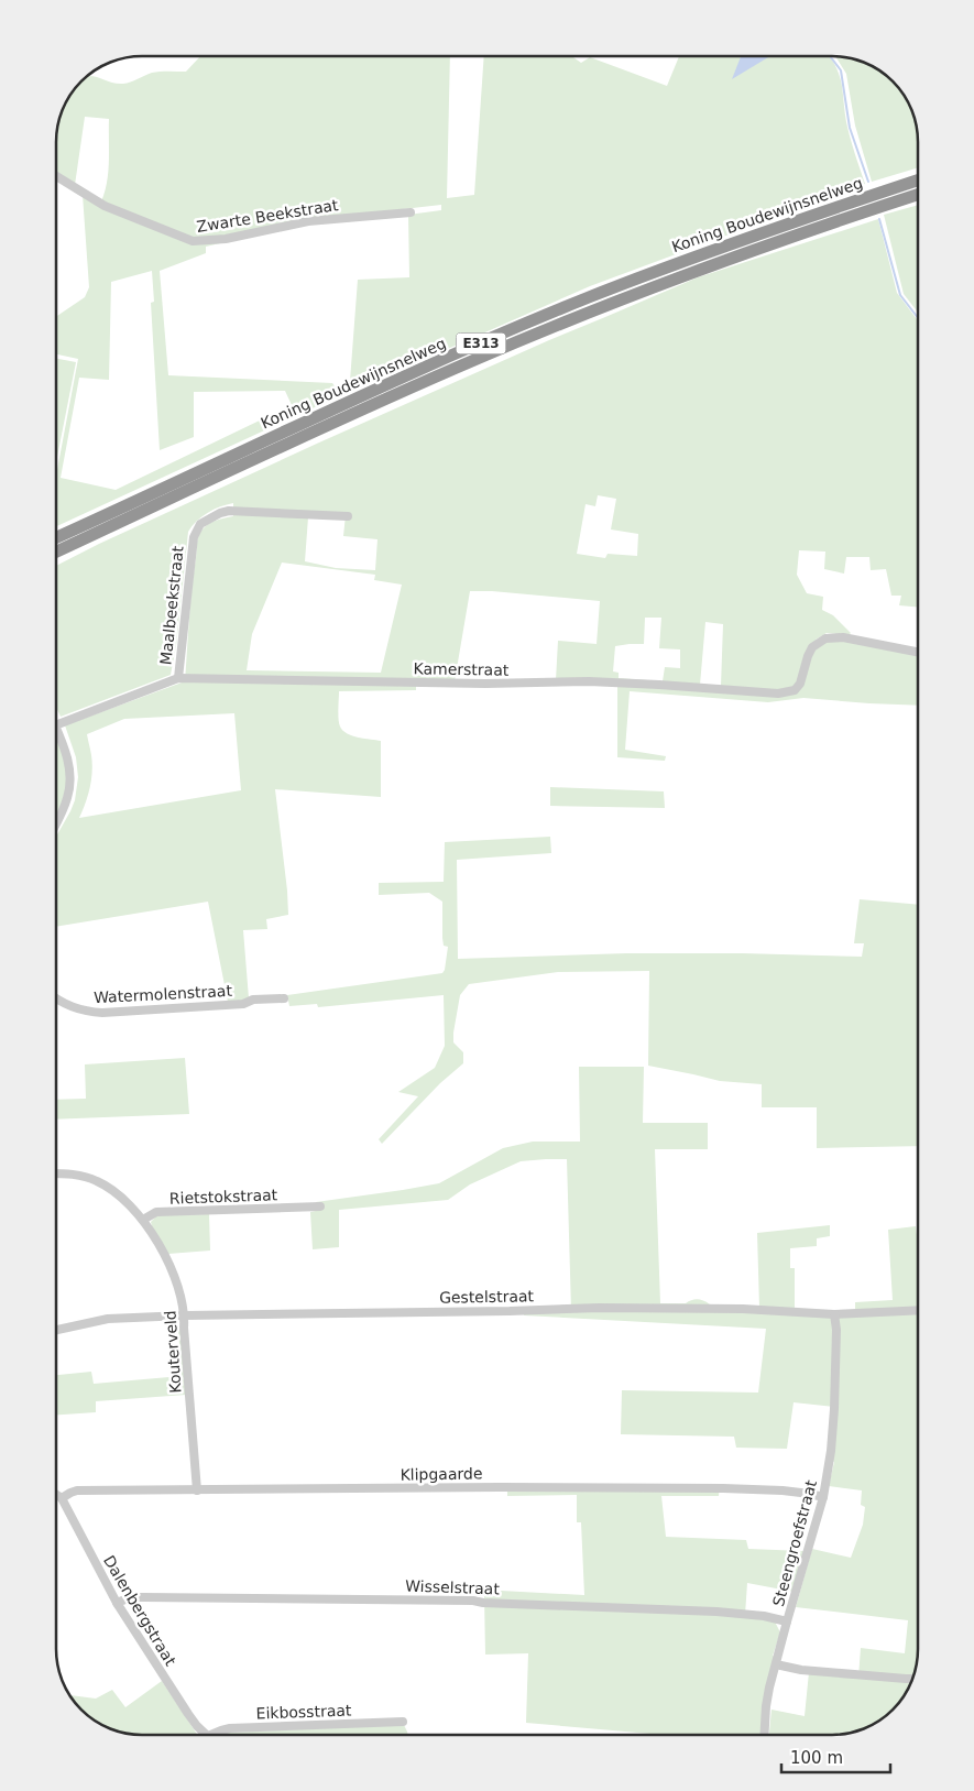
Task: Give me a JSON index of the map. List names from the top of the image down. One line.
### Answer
{"streets":{"highway":["Koning Boudewijnsnelweg","E313"],"street":["Zwarte Beekstraat","Maalbeekstraat","Kamerstraat","Watermolenstraat","Rietstokstraat","Gestelstraat","Kouterveld","Klipgaarde","Steengroefstraat","Wisselstraat","Dalenbergstraat","Eikbosstraat"]},"crossings":[["Maalbeekstraat","Kamerstraat"],["Rietstokstraat","Kouterveld"],["Gestelstraat","Kouterveld"],["Gestelstraat","Steengroefstraat"],["Kouterveld","Klipgaarde"],["Klipgaarde","Steengroefstraat"],["Klipgaarde","Dalenbergstraat"],["Steengroefstraat","Wisselstraat"],["Wisselstraat","Dalenbergstraat"]],"scale_bar":"100 m"}
